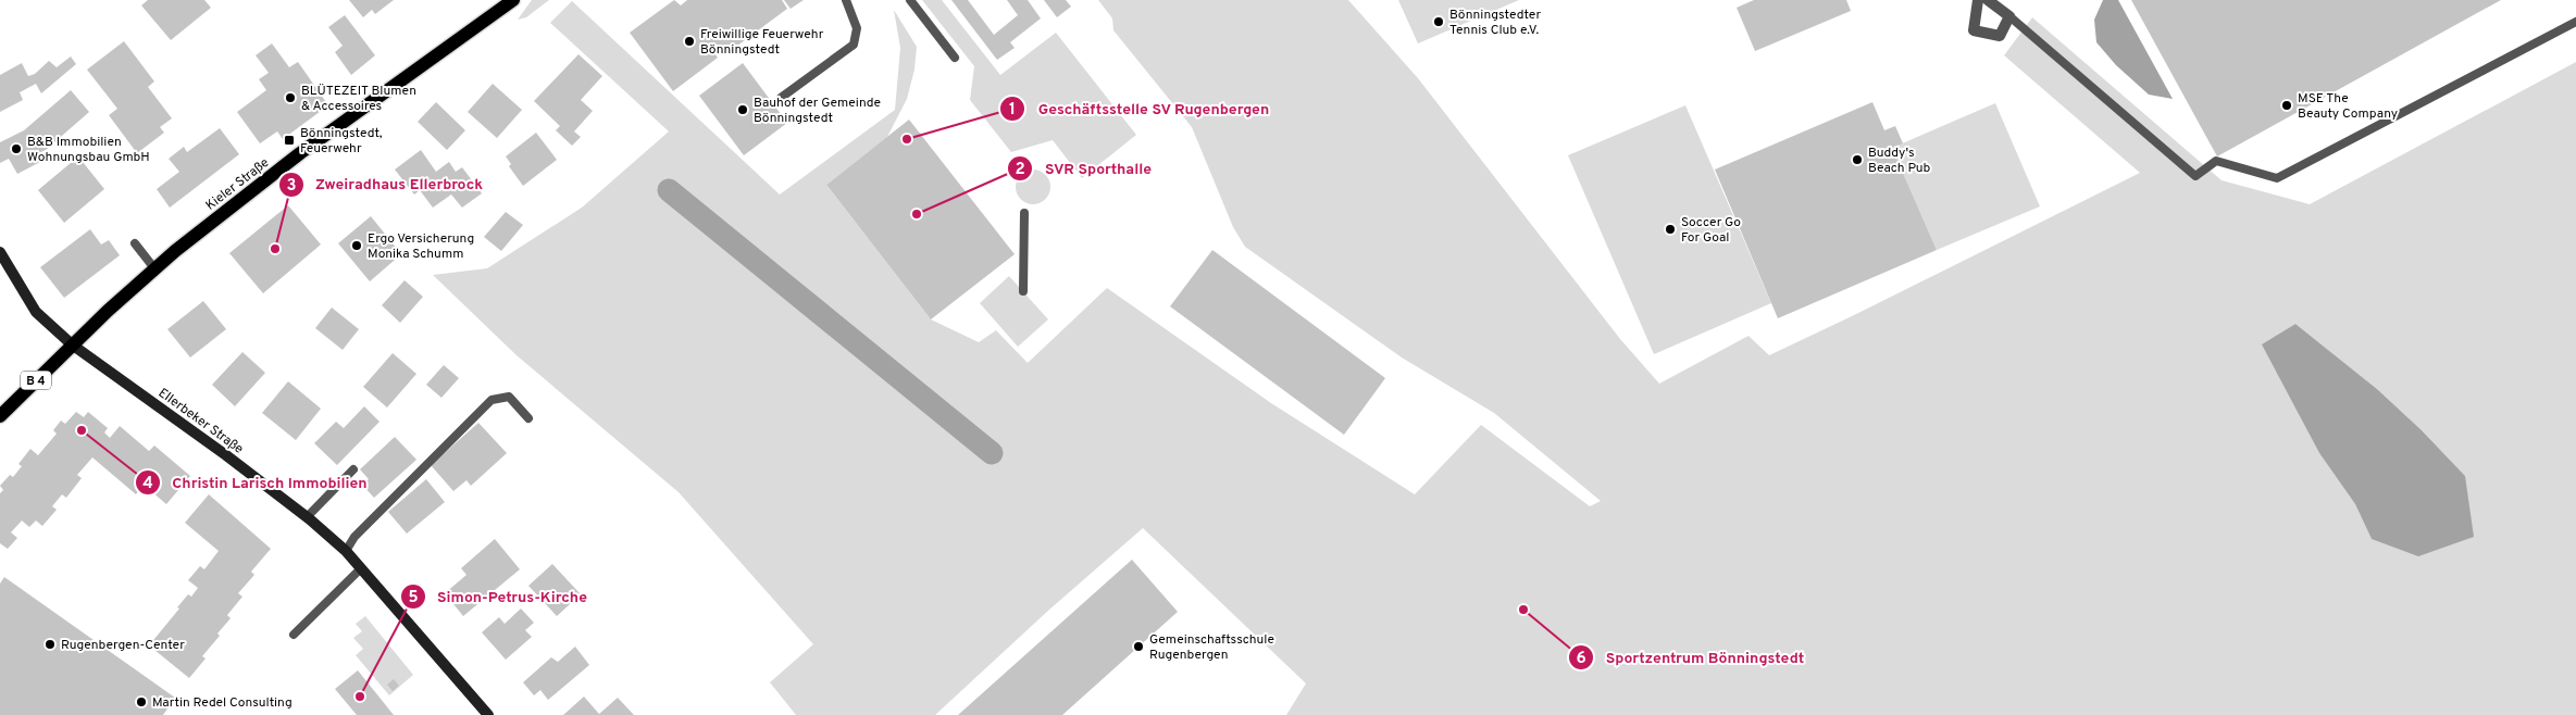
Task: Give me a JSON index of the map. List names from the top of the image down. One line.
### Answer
{"streets":{"main road":["Kieler Straße","B 4","Ellerbeker Straße"]},"crossings":[["Kieler Straße","Ellerbeker Straße"]],"places":{"other":["Bönningstedter Tennis Club e.V.","Freiwillige Feuerwehr Bönningstedt","BLÜTEZEIT Blumen & Accessoires","MSE The Beauty Company","Bauhof der Gemeinde Bönningstedt","Geschäftsstelle SV Rugenbergen","B&B Immobilien Wohnungsbau GmbH","Buddy's Beach Pub","SVR Sporthalle","Soccer Go For Goal","Ergo Versicherung Monika Schumm","Zweiradhaus Ellerbrock","Christin Larisch Immobilien","Sportzentrum Bönningstedt","Rugenbergen-Center","Gemeinschaftsschule Rugenbergen","Simon-Petrus-Kirche","Martin Redel Consulting"],"transit":["Bönningstedt, Feuerwehr"]}}
